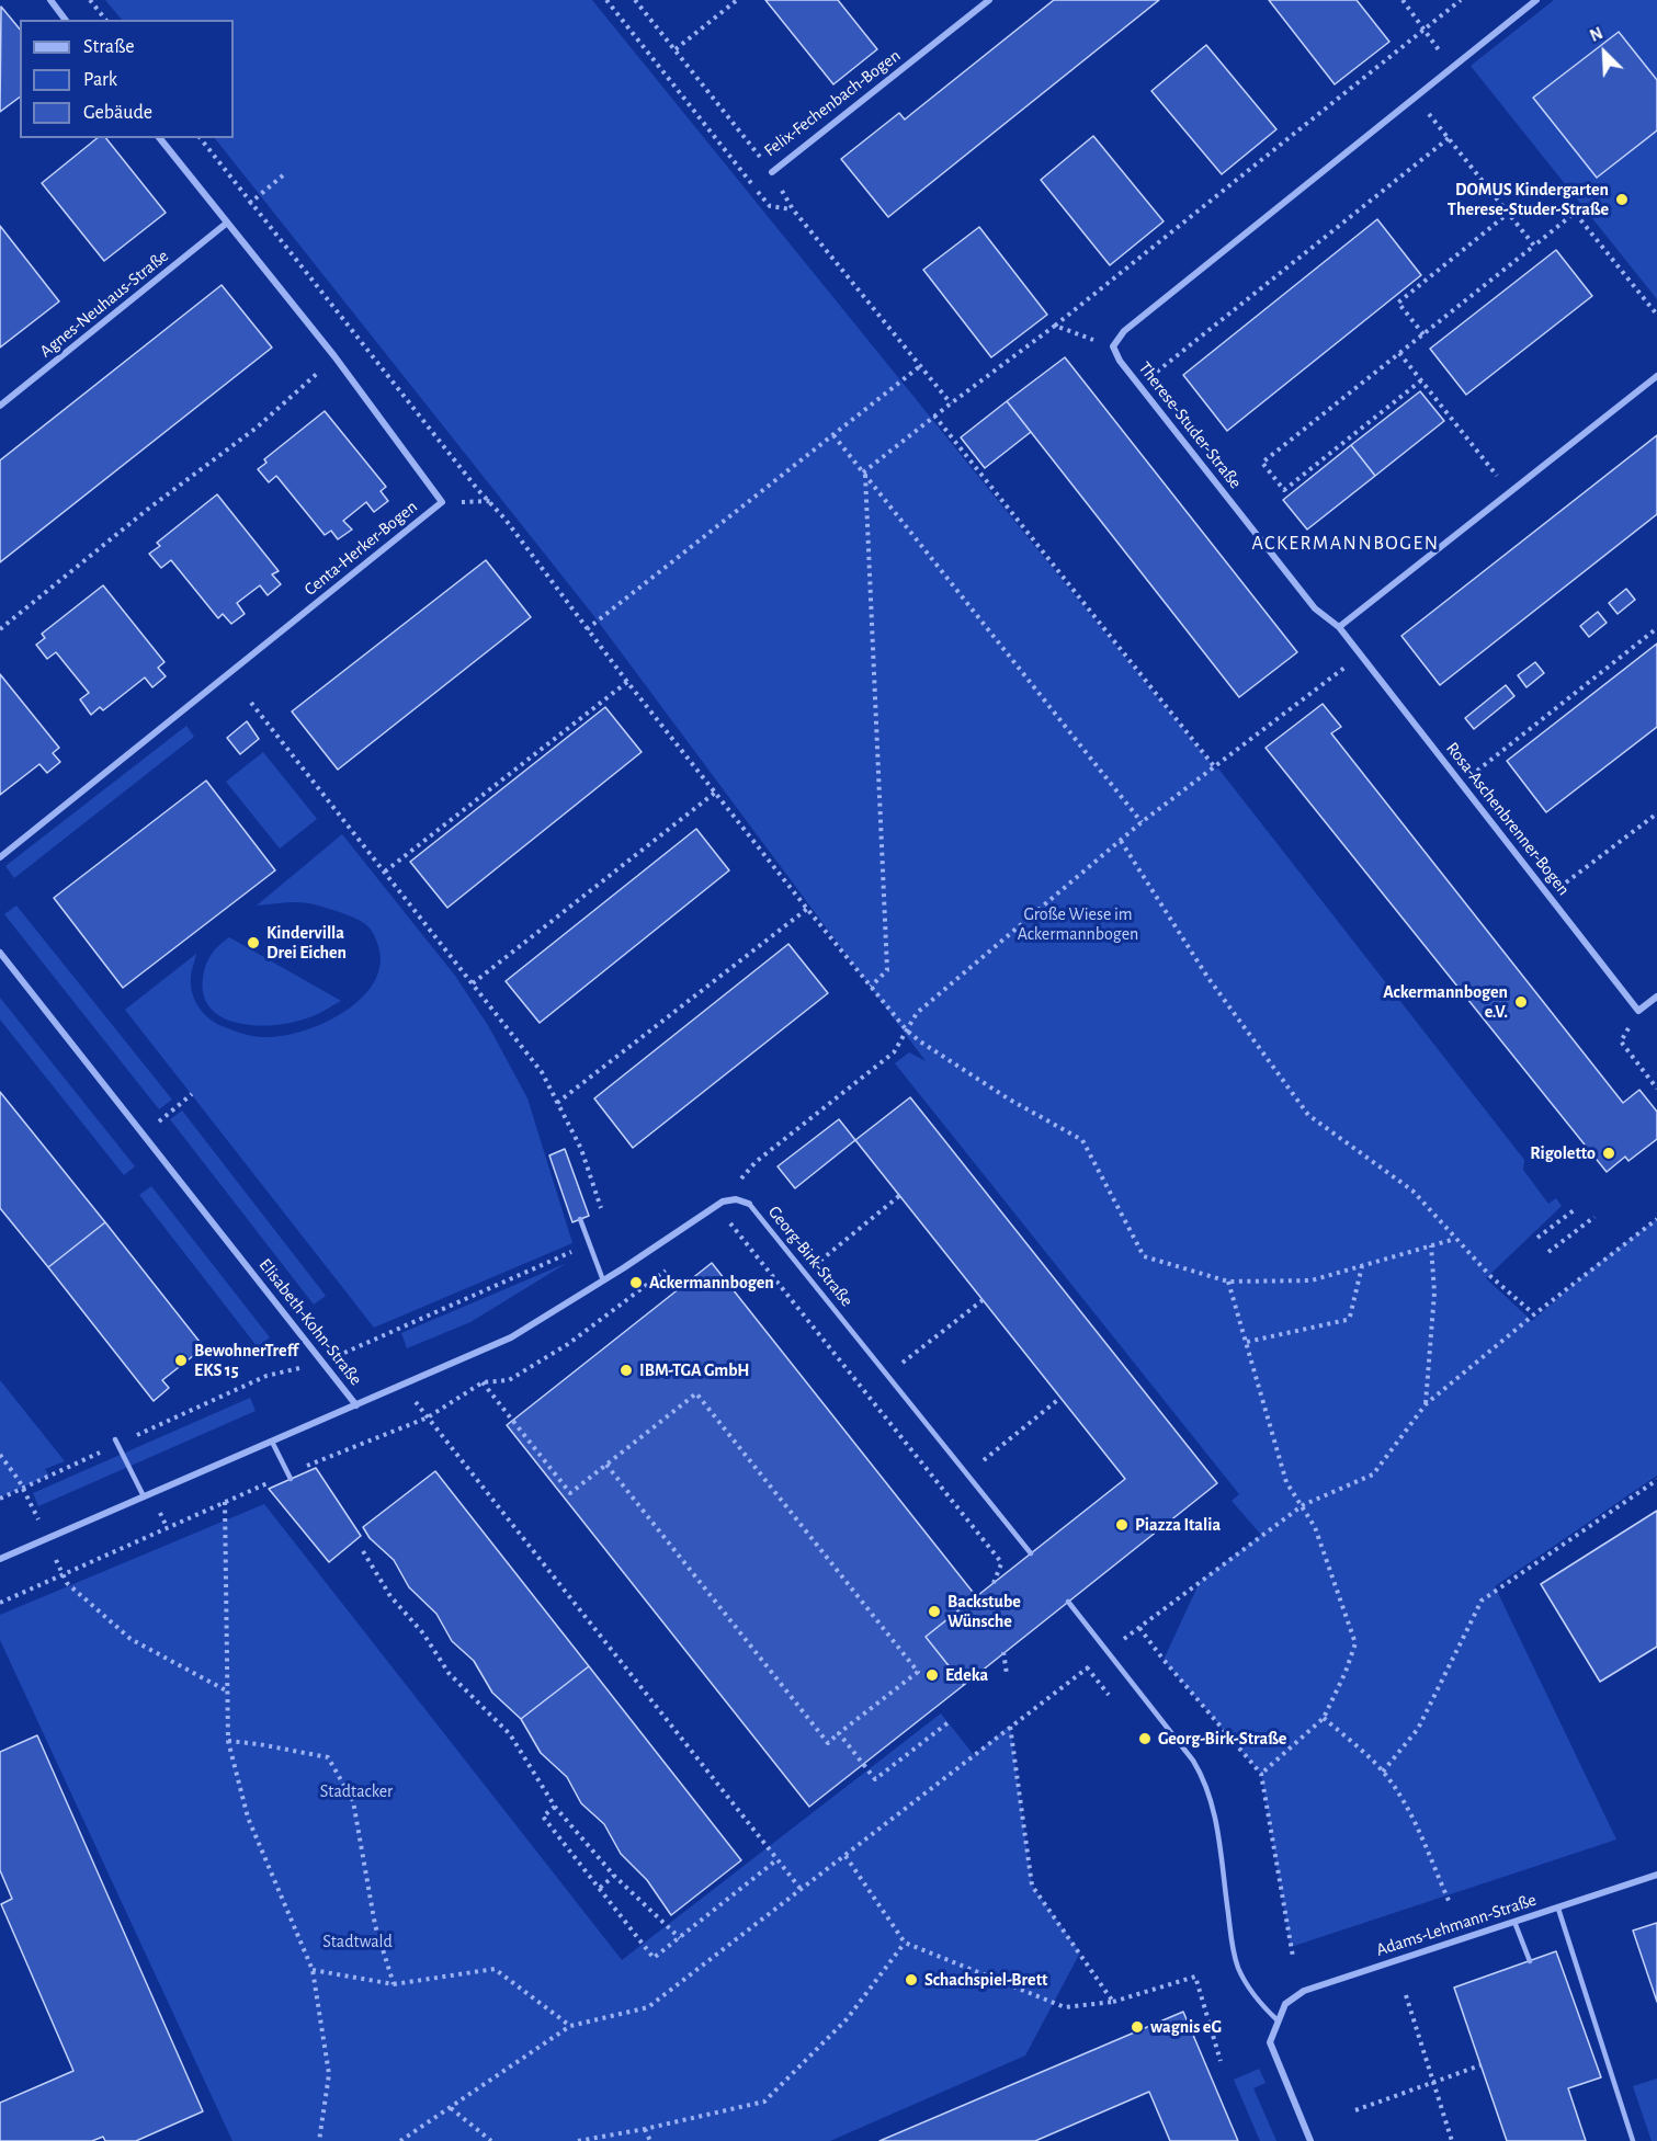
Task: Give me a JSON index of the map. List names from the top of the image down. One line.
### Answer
{"streets":{"street":["Felix-Fechenbach-Bogen","Agnes-Neuhaus-Straße","Therese-Studer-Straße","Centa-Herker-Bogen","Rosa-Aschenbrenner-Bogen","Georg-Birk-Straße","Elisabeth-Kohn-Straße","Adams-Lehmann-Straße"]},"crossings":[["Agnes-Neuhaus-Straße","Centa-Herker-Bogen"],["Therese-Studer-Straße","Rosa-Aschenbrenner-Bogen"]],"districts":["ACKERMANNBOGEN"],"parks":["Große Wiese im Ackermannbogen","Stadtacker","Stadtwald"],"places":["DOMUS Kindergarten Therese-Studer-Straße","Kindervilla Drei Eichen","Ackermannbogen e.V.","Rigoletto","Ackermannbogen","BewohnerTreff EKS 15","IBM-TGA GmbH","Piazza Italia","Backstube Wünsche","Edeka","Georg-Birk-Straße","Schachspiel-Brett","wagnis eG"],"legend":["Straße","Park","Gebäude"],"north":"top left"}
